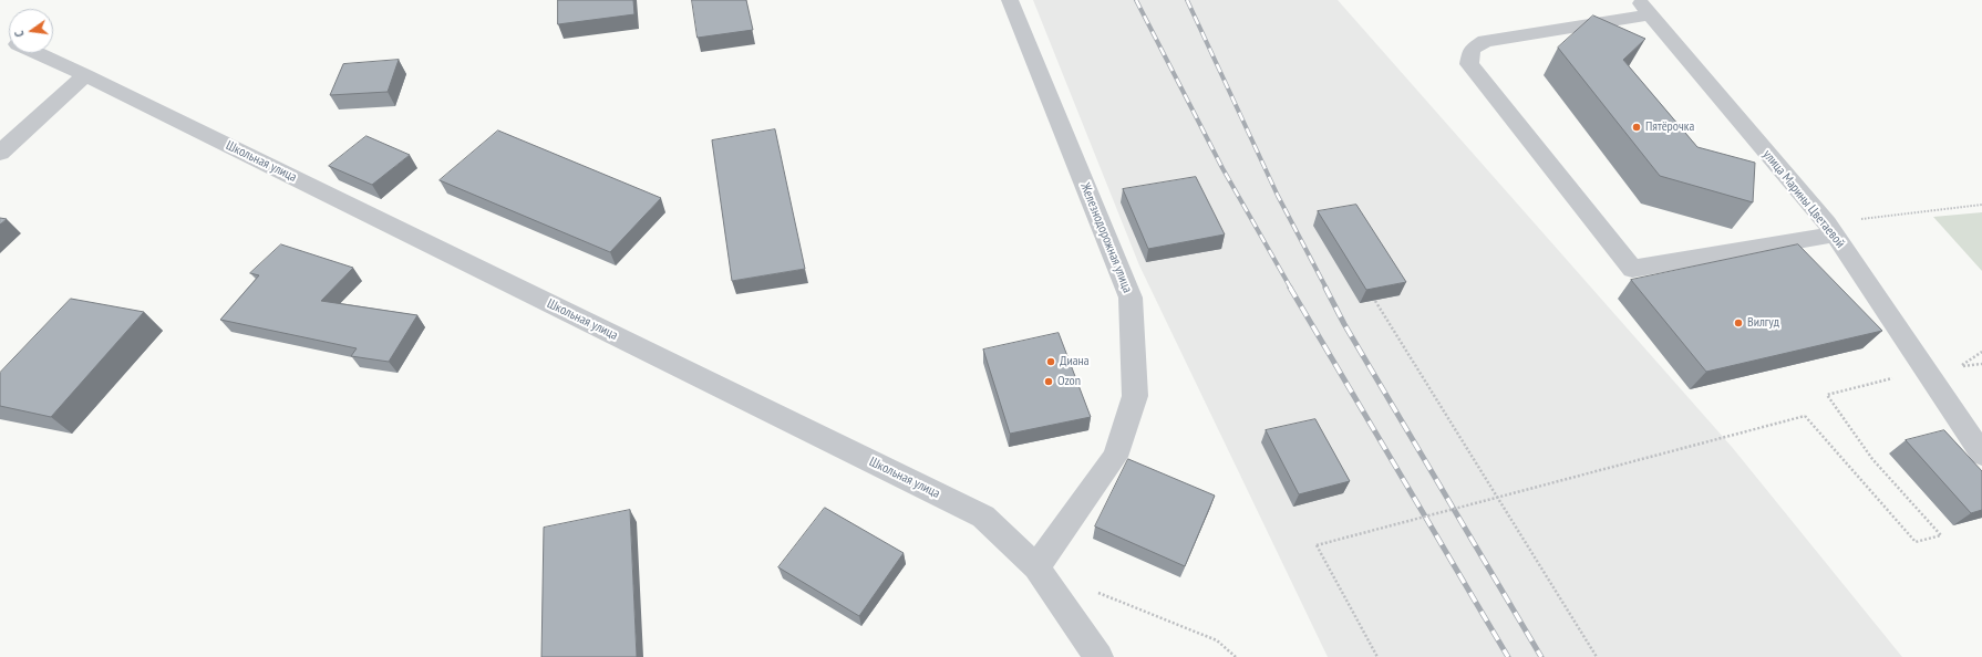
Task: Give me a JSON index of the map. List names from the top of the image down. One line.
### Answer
{"streets":{"street":["Школьная улица","улица Марины Цветаевой","Железнодорожная улица"]},"crossings":[["Школьная улица","Железнодорожная улица"]],"places":["Пятёрочка","Вилгуд","Диана","Ozon"],"north":"left"}
